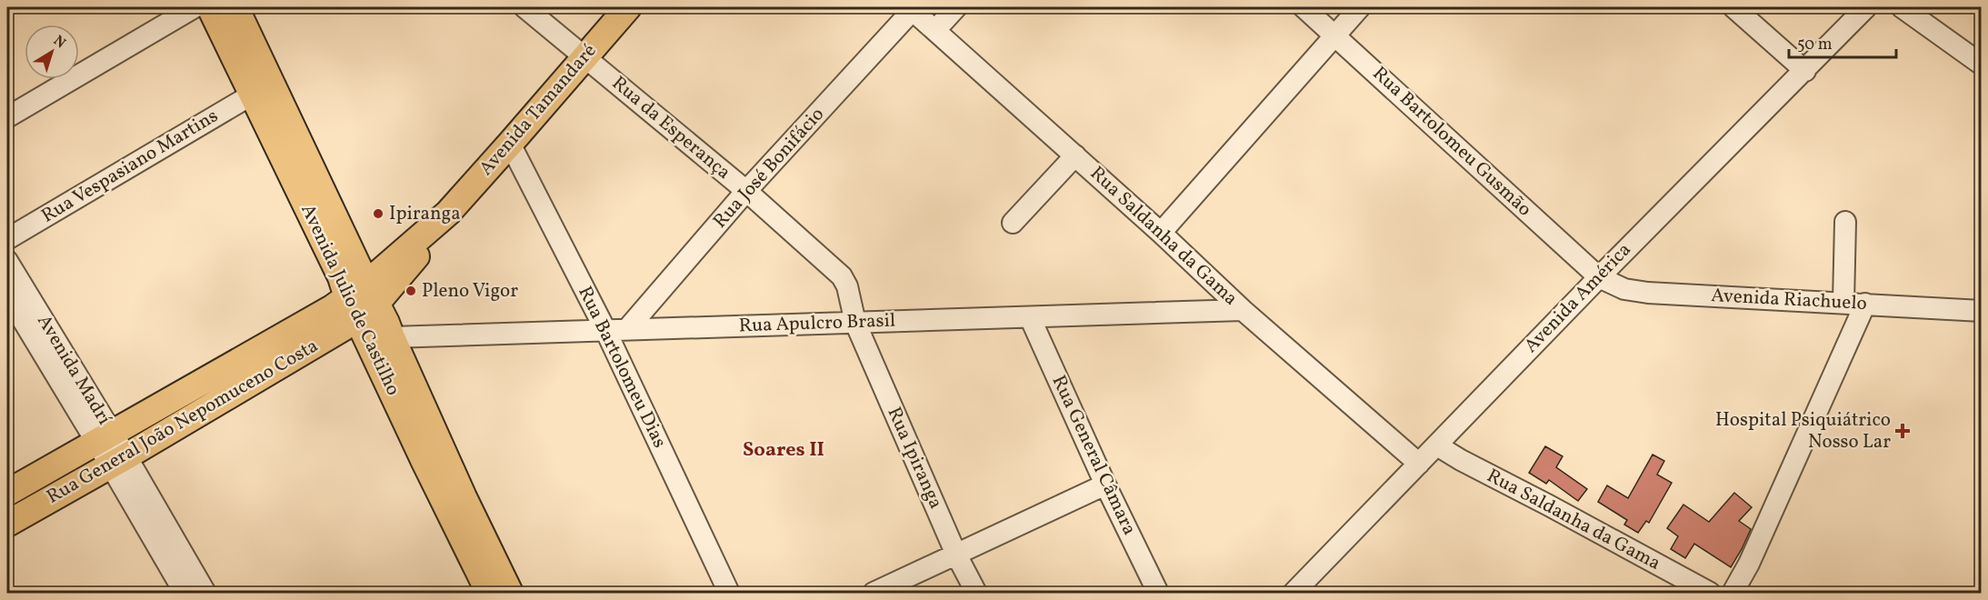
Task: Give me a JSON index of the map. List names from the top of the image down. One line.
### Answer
{"streets":{"main road":["Avenida Tamandaré","Avenida Julio de Castilho","Rua General João Nepomuceno Costa"],"street":["Rua da Esperança","Rua Bartolomeu Gusmão","Rua Vespasiano Martins","Rua José Bonifácio","Rua Saldanha da Gama","Avenida América","Avenida Riachuelo","Rua Apulcro Brasil","Rua Bartolomeu Dias","Avenida Madrí","Rua General Câmara","Rua Ipiranga"]},"crossings":[["Avenida Tamandaré","Rua da Esperança"],["Avenida Tamandaré","Avenida Julio de Castilho"],["Avenida Tamandaré","Rua Bartolomeu Dias"],["Avenida Tamandaré","Rua General João Nepomuceno Costa"],["Rua da Esperança","Rua José Bonifácio"],["Rua da Esperança","Rua Apulcro Brasil"],["Rua da Esperança","Rua Ipiranga"],["Rua Bartolomeu Gusmão","Avenida América"],["Rua Bartolomeu Gusmão","Avenida Riachuelo"],["Rua Vespasiano Martins","Avenida Julio de Castilho"],["Rua José Bonifácio","Rua Saldanha da Gama"],["Rua José Bonifácio","Rua Apulcro Brasil"],["Rua Saldanha da Gama","Avenida América"],["Rua Saldanha da Gama","Rua Apulcro Brasil"],["Avenida América","Avenida Riachuelo"],["Avenida Julio de Castilho","Rua Apulcro Brasil"],["Avenida Julio de Castilho","Rua General João Nepomuceno Costa"],["Rua Apulcro Brasil","Rua Bartolomeu Dias"],["Rua Apulcro Brasil","Rua General Câmara"],["Rua Apulcro Brasil","Rua Ipiranga"],["Avenida Madrí","Rua General João Nepomuceno Costa"]],"districts":["Soares II"],"places":{"other":["Ipiranga","Pleno Vigor"],"health":["Hospital Psiquiátrico Nosso Lar"]},"scale_bar":"50 m","north":"top right"}
